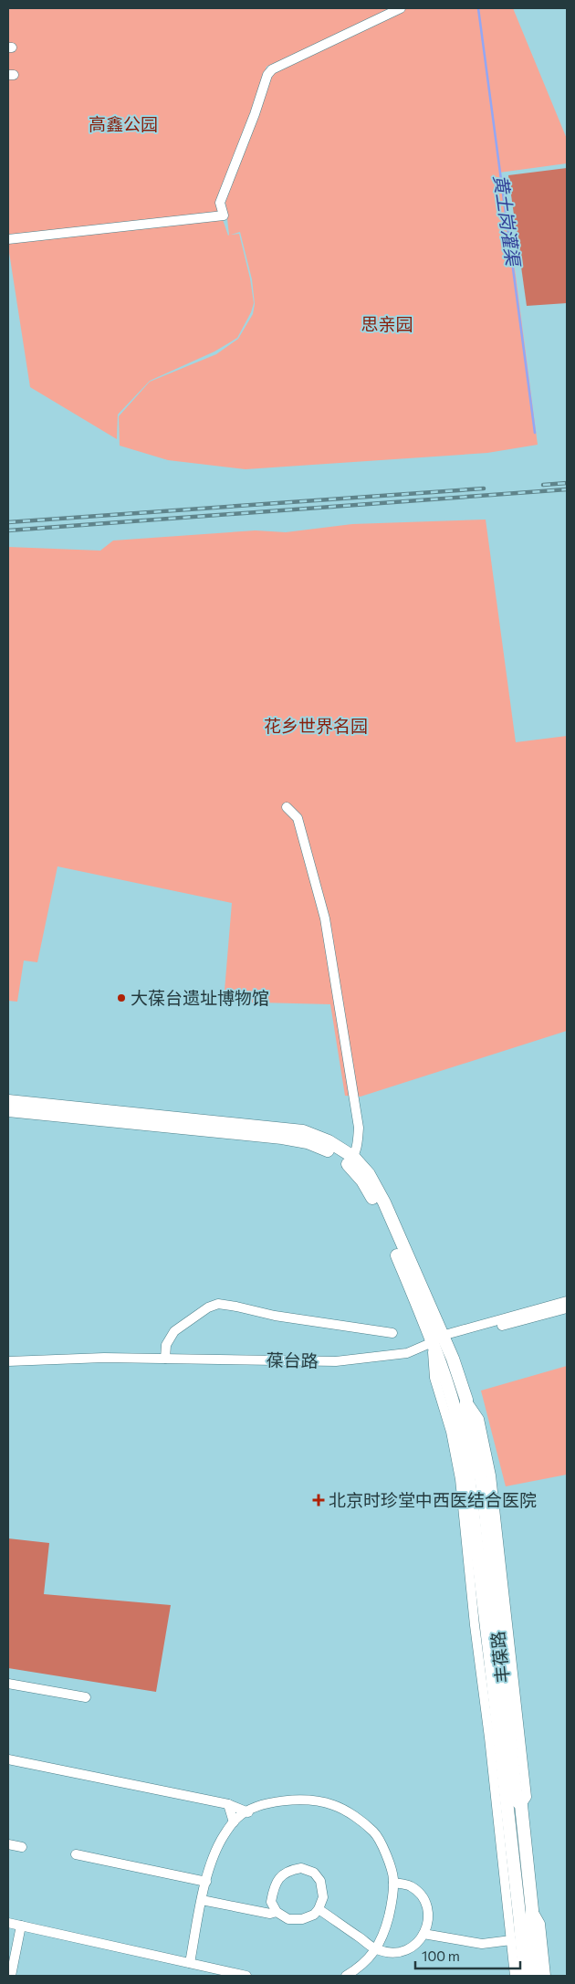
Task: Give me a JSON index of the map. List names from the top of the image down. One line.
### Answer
{"streets":{"main road":["丰葆路"],"street":["葆台路"]},"crossings":[["葆台路","丰葆路"]],"water":["黄土岗灌渠"],"parks":["高鑫公园","思亲园","花乡世界名园"],"places":{"other":["大葆台遗址博物馆"],"health":["北京时珍堂中西医结合医院"]},"scale_bar":"100 m"}
